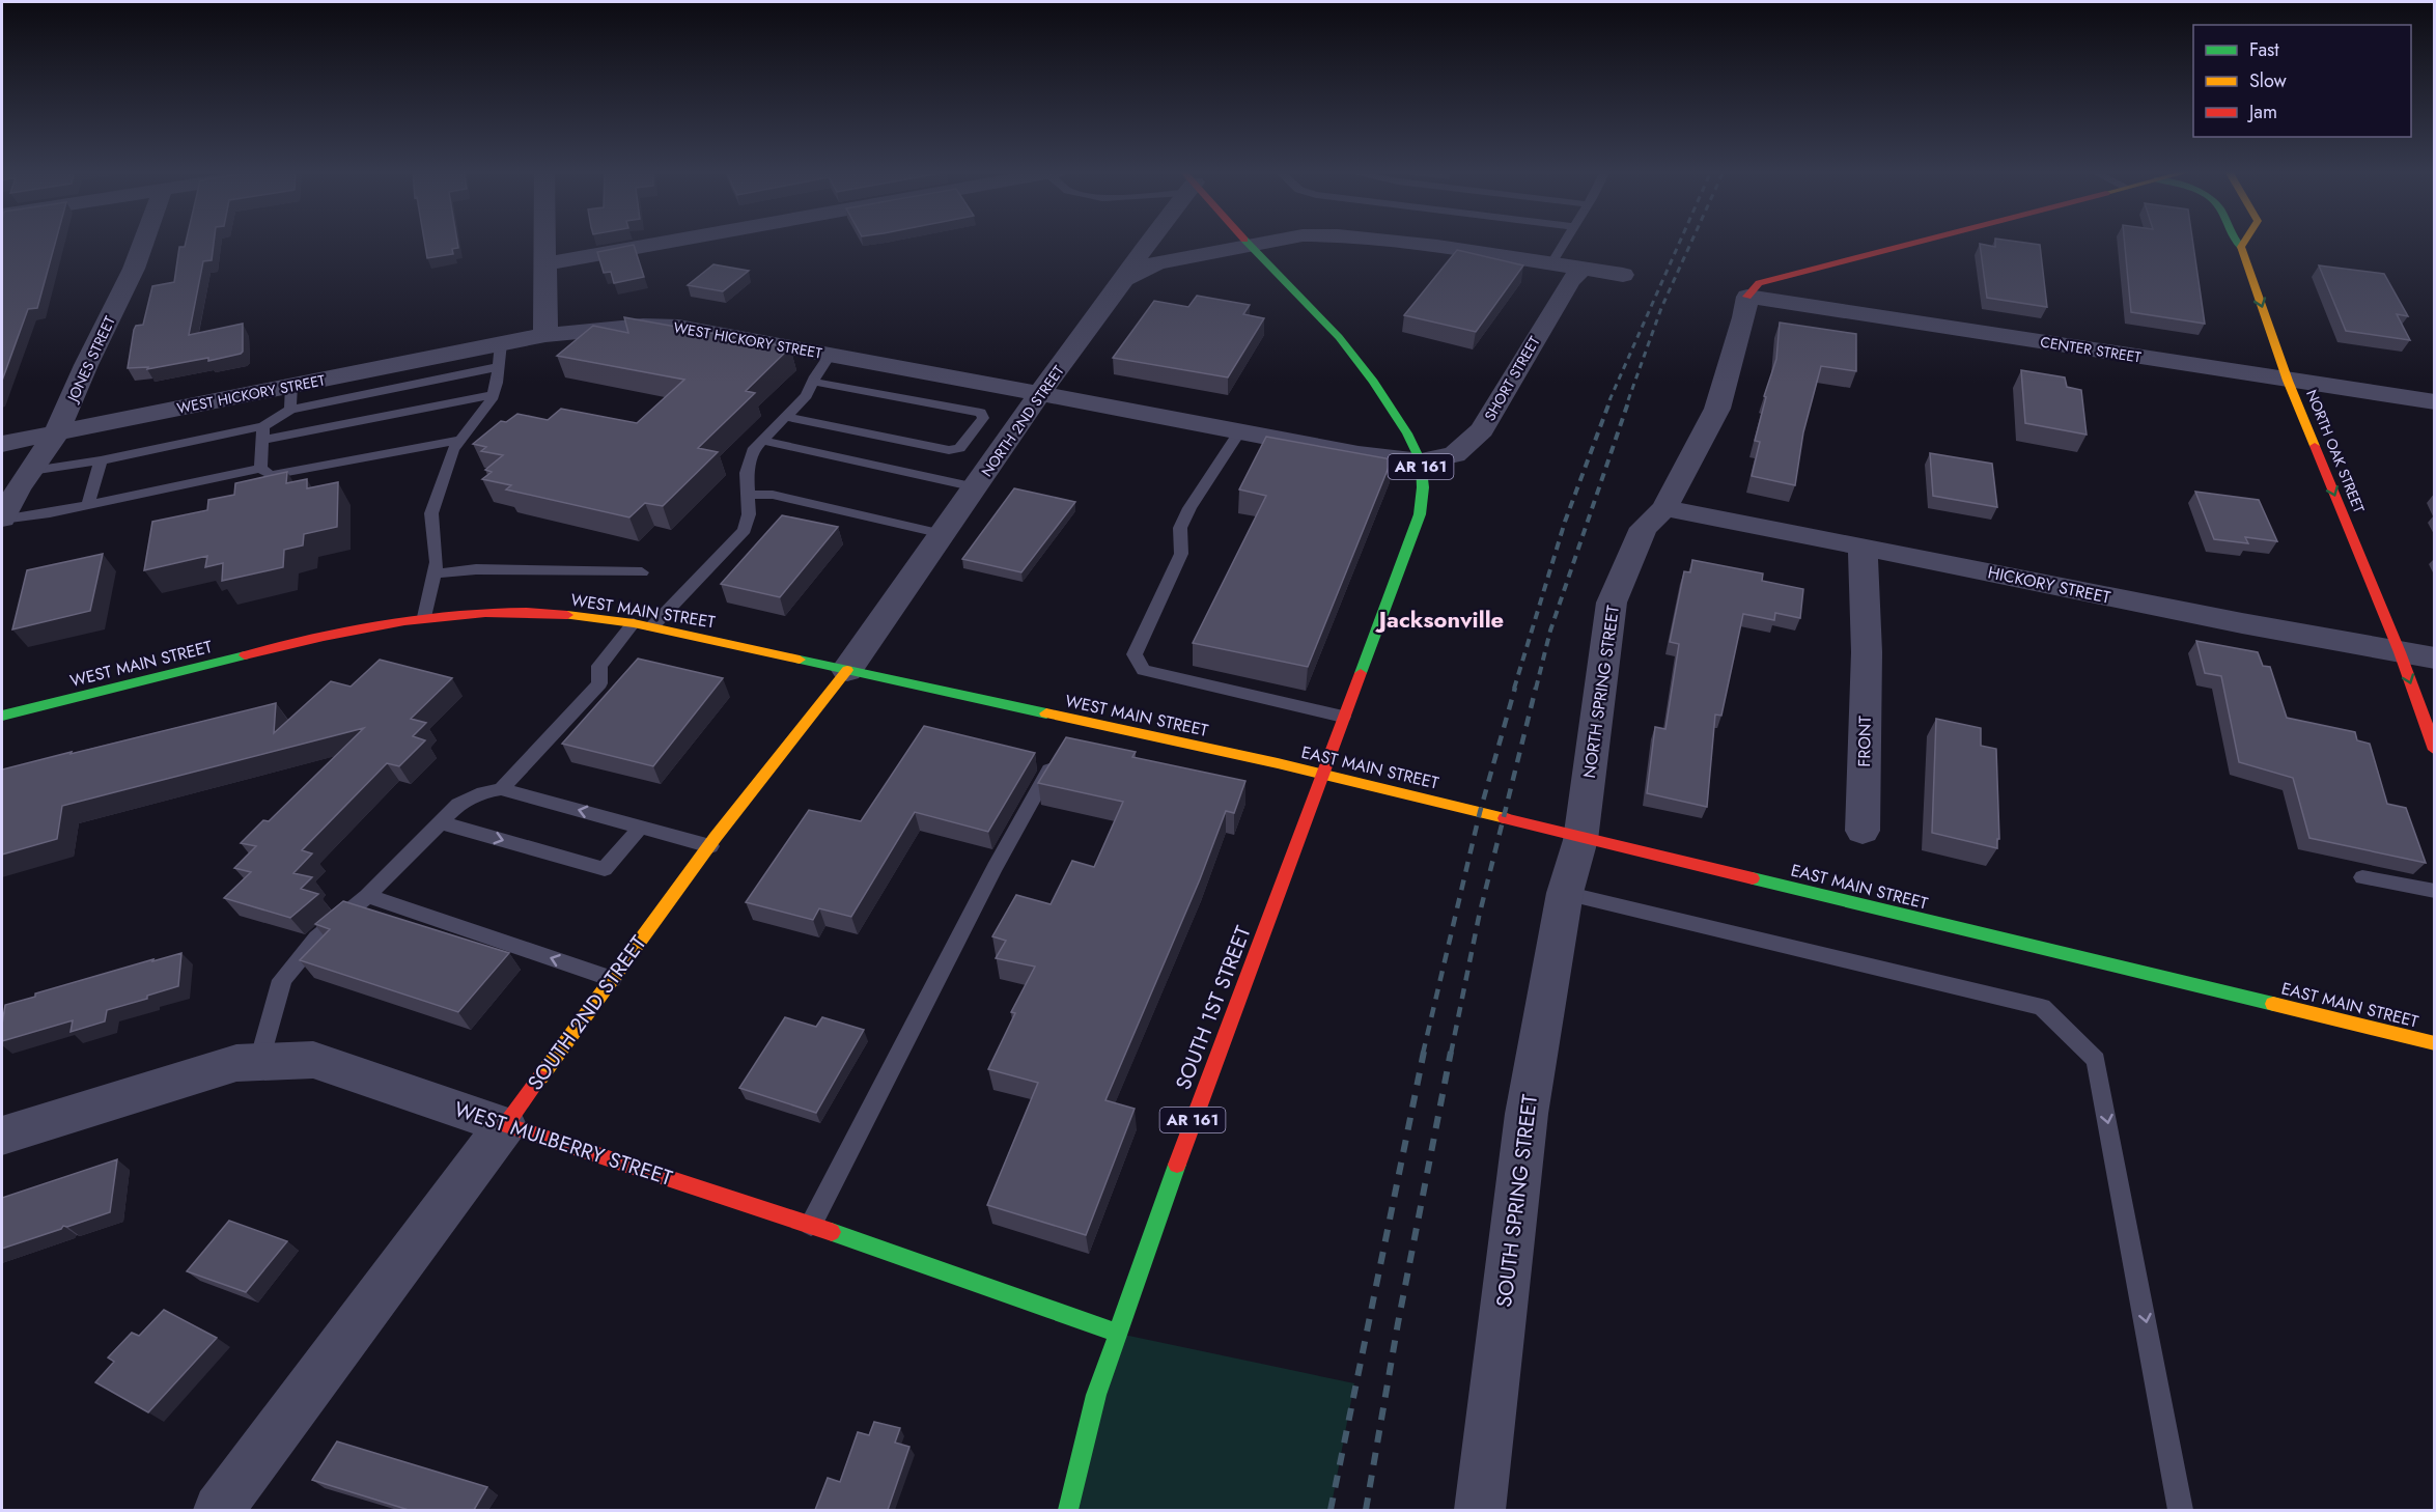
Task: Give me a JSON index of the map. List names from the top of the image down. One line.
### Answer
{"streets":{"main road":["NORTH OAK STREET","AR 161","WEST MAIN STREET","EAST MAIN STREET","SOUTH 1ST STREET","SOUTH 2ND STREET","WEST MULBERRY STREET"],"street":["WEST HICKORY STREET","CENTER STREET","JONES STREET","SHORT STREET","NORTH 2ND STREET","HICKORY STREET","NORTH SPRING STREET","FRONT","SOUTH SPRING STREET"]},"crossings":[["WEST HICKORY STREET","JONES STREET"],["WEST HICKORY STREET","SHORT STREET"],["WEST HICKORY STREET","NORTH 2ND STREET"],["WEST HICKORY STREET","AR 161"],["CENTER STREET","NORTH OAK STREET"],["CENTER STREET","NORTH SPRING STREET"],["SHORT STREET","NORTH 2ND STREET"],["SHORT STREET","AR 161"],["NORTH 2ND STREET","AR 161"],["NORTH 2ND STREET","WEST MAIN STREET"],["NORTH 2ND STREET","SOUTH 2ND STREET"],["NORTH OAK STREET","HICKORY STREET"],["AR 161","SOUTH 1ST STREET"],["HICKORY STREET","NORTH SPRING STREET"],["HICKORY STREET","FRONT"],["WEST MAIN STREET","EAST MAIN STREET"],["WEST MAIN STREET","SOUTH 2ND STREET"],["NORTH SPRING STREET","SOUTH SPRING STREET"],["SOUTH 1ST STREET","WEST MULBERRY STREET"],["SOUTH 2ND STREET","WEST MULBERRY STREET"]],"one_way":["NORTH OAK STREET"],"districts":["Jacksonville"],"legend":["Fast","Slow","Jam"]}
